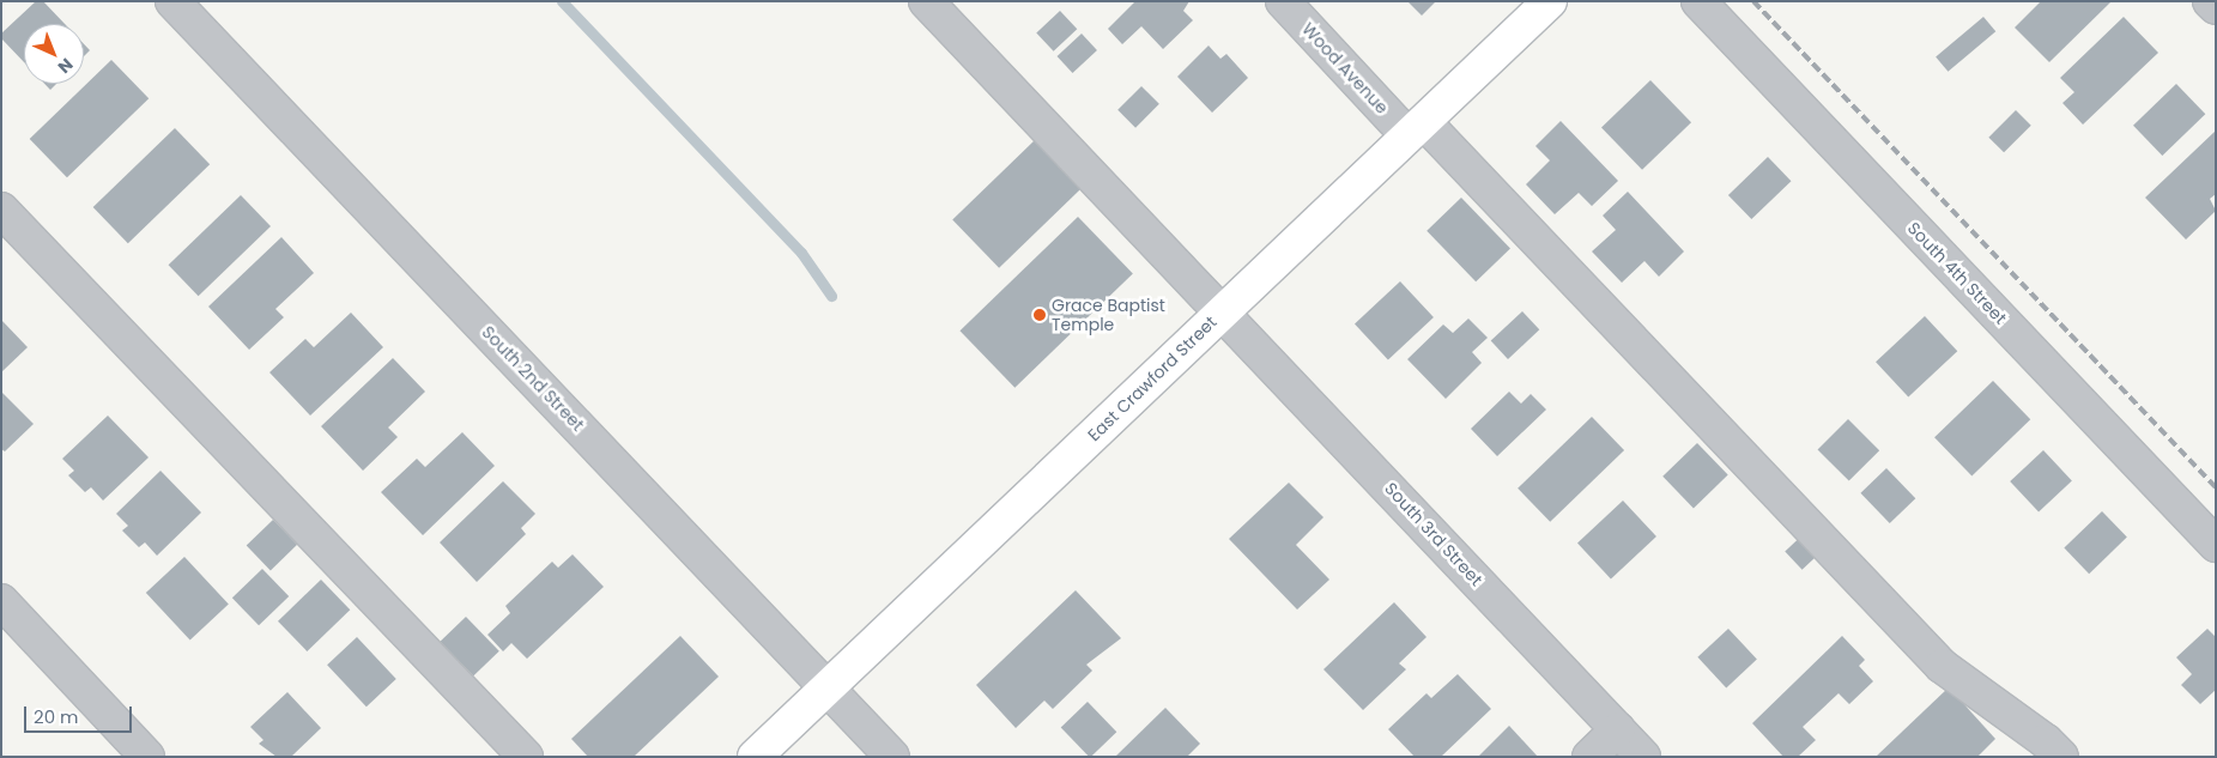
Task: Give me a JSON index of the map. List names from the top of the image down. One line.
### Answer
{"streets":{"main road":["East Crawford Street"],"street":["Wood Avenue","South 4th Street","South 2nd Street","South 3rd Street"]},"crossings":[["Wood Avenue","East Crawford Street"],["South 2nd Street","East Crawford Street"],["East Crawford Street","South 3rd Street"]],"places":["Grace Baptist Temple"],"scale_bar":"20 m","north":"bottom right"}
